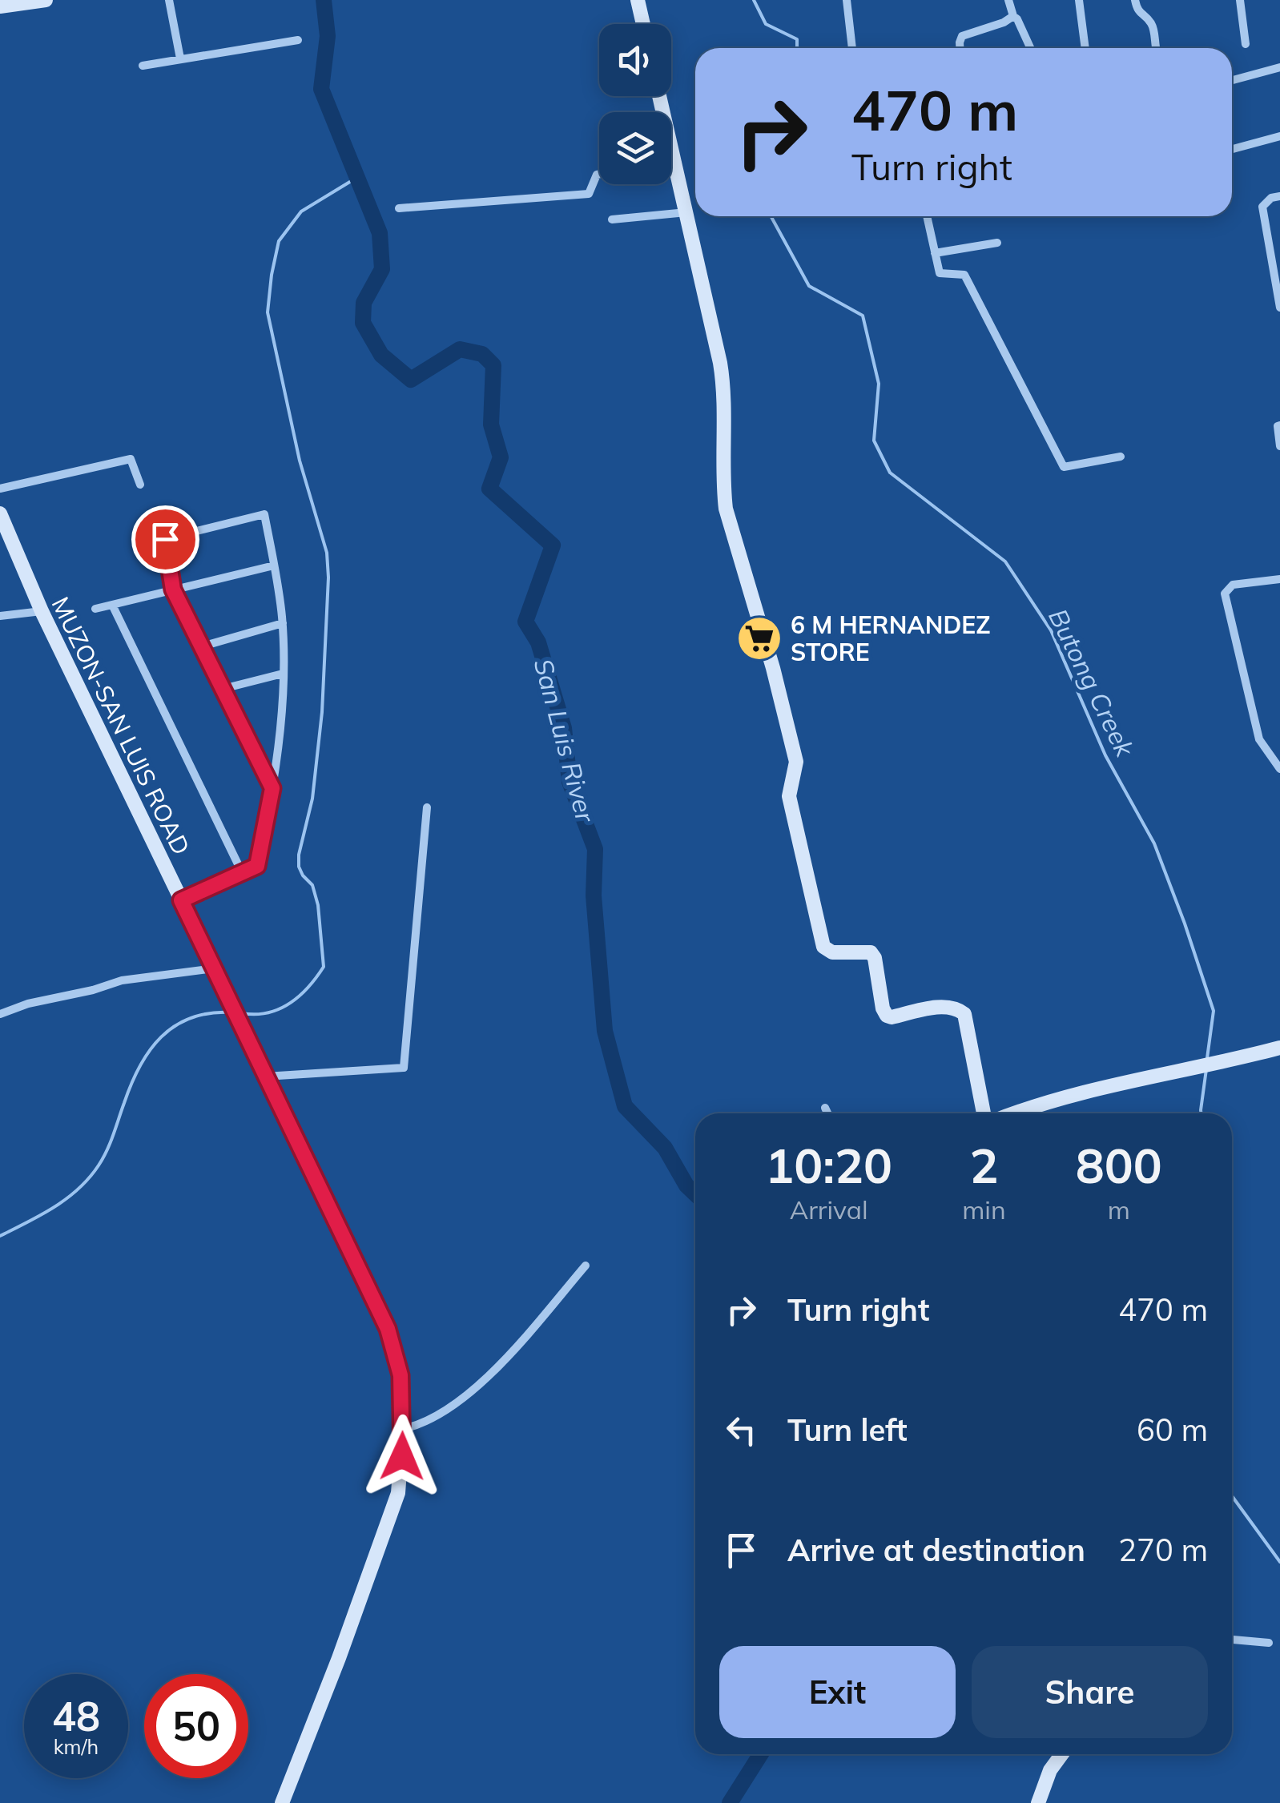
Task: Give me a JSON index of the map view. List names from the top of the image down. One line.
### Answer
{"streets":{"street":["MUZON-SAN LUIS ROAD"]},"water":["Butong Creek","San Luis River"],"places":{"supermarket":["6 M HERNANDEZ STORE"]},"page":{"turn":["470 m","Turn right"],"eta":["10:20","Arrival","2","min","800","m"],"list":[{"name":"Turn right","value":"470 m"},{"name":"Turn left","value":"60 m"},{"name":"Arrive at destination","value":"270 m"}],"buttons":["Exit","Share"],"speed":"48 km/h","limit":"50"}}
